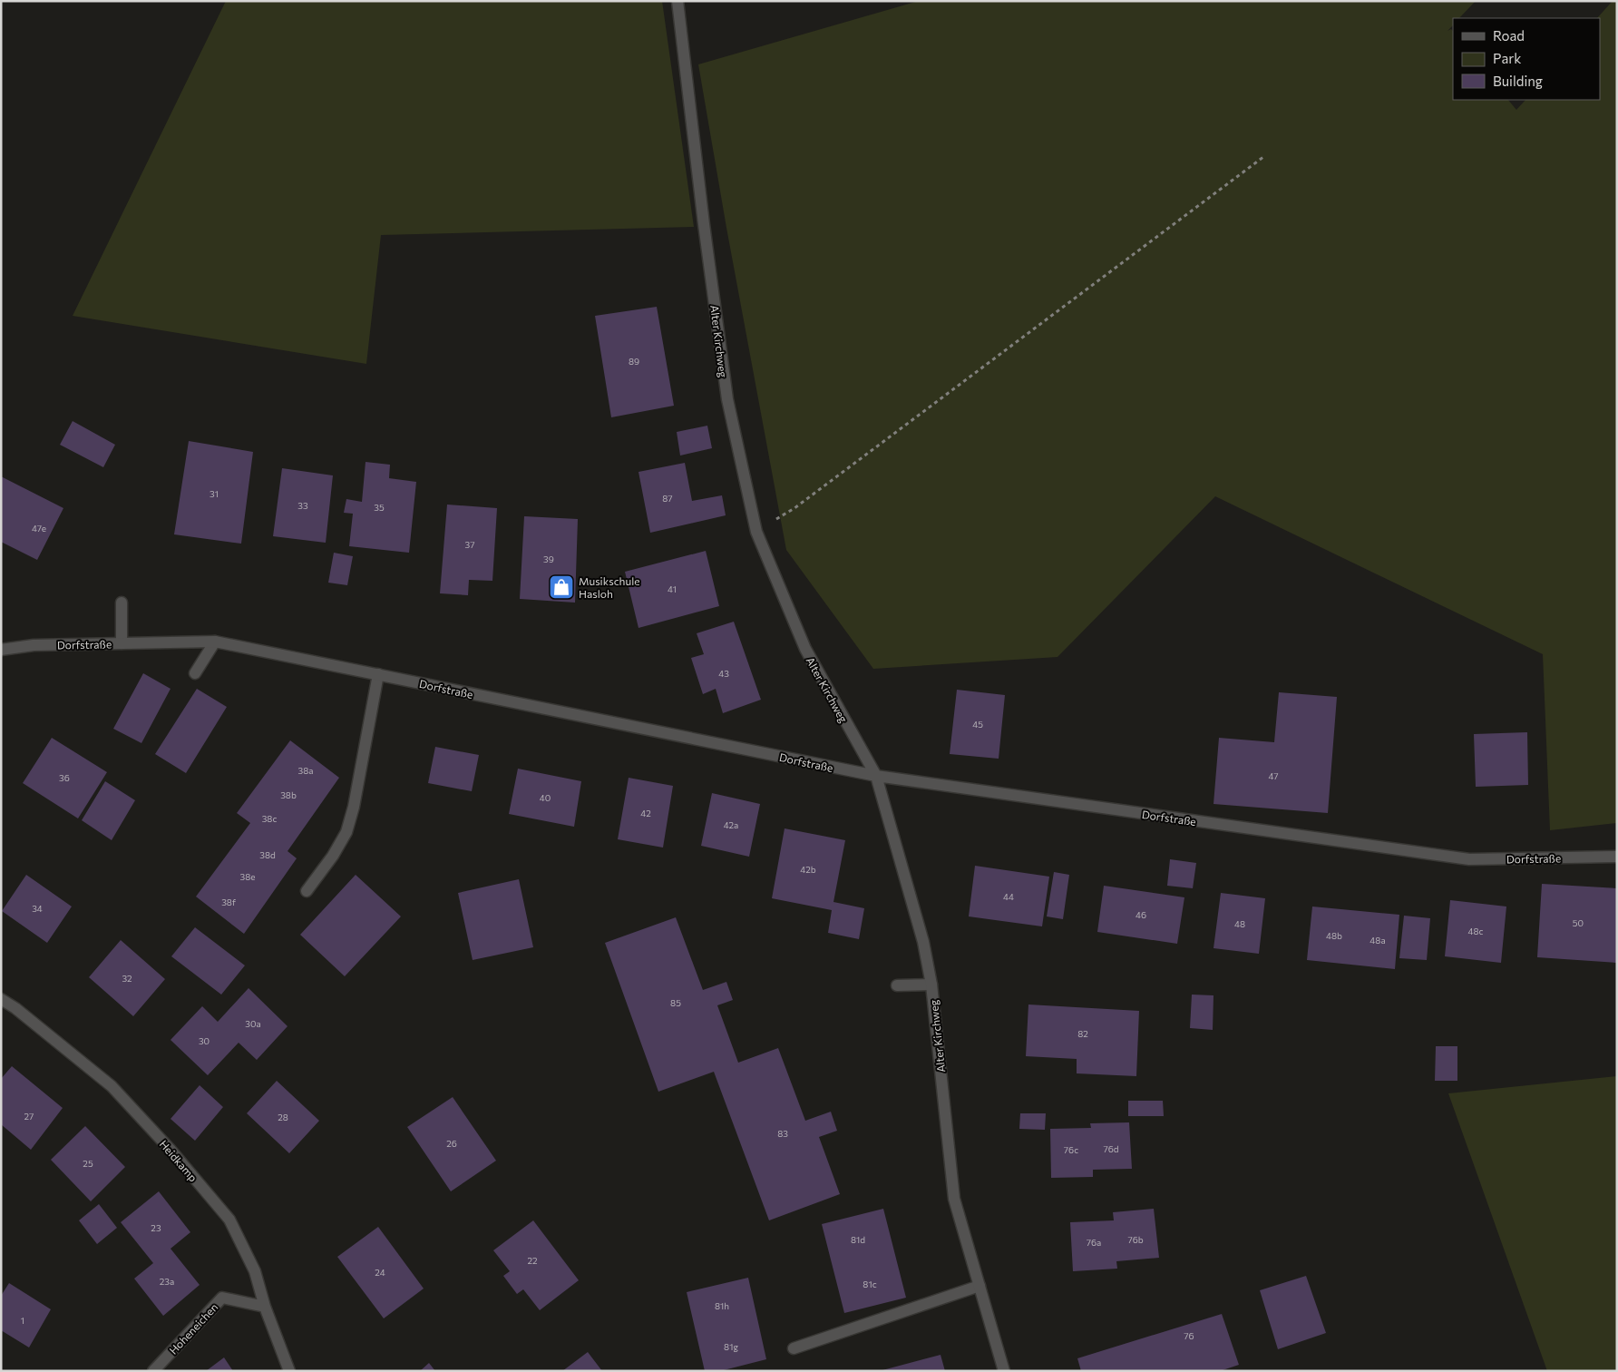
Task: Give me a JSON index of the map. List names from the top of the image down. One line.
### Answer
{"streets":{"street":["Alter Kirchweg","Dorfstraße","Heidkamp","Hoheneichen"]},"crossings":[["Alter Kirchweg","Dorfstraße"],["Heidkamp","Hoheneichen"]],"places":{"shop":["Musikschule Hasloh"]},"house_numbers":["89","31","87","33","35","47e","37","39","41","43","45","38a","47","36","38b","40","42","38c","42a","38d","42b","38e","44","38f","34","46","50","48","48c","48b","48a","32","85","30a","82","30","27","28","83","26","76d","76c","25","23","81d","76b","76a","22","24","23a","81c","81h","1","76","81g"],"legend":["Road","Park","Building"]}
